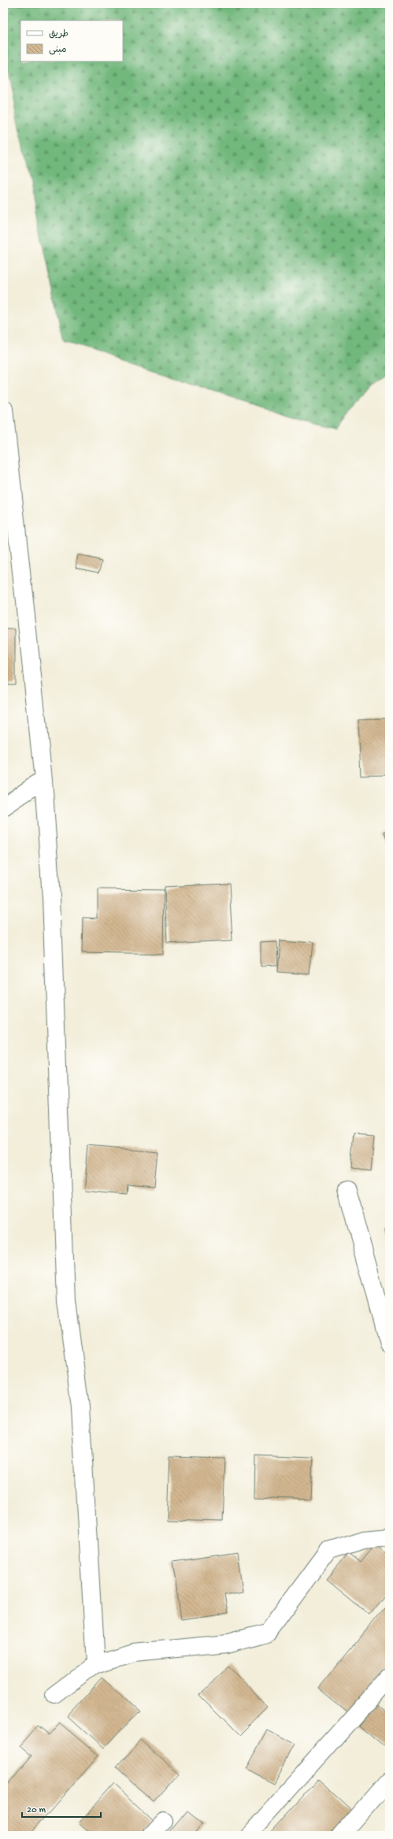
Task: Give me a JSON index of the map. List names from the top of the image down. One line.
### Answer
{"legend":["طريق","مبنى"],"scale_bar":"20 m"}
